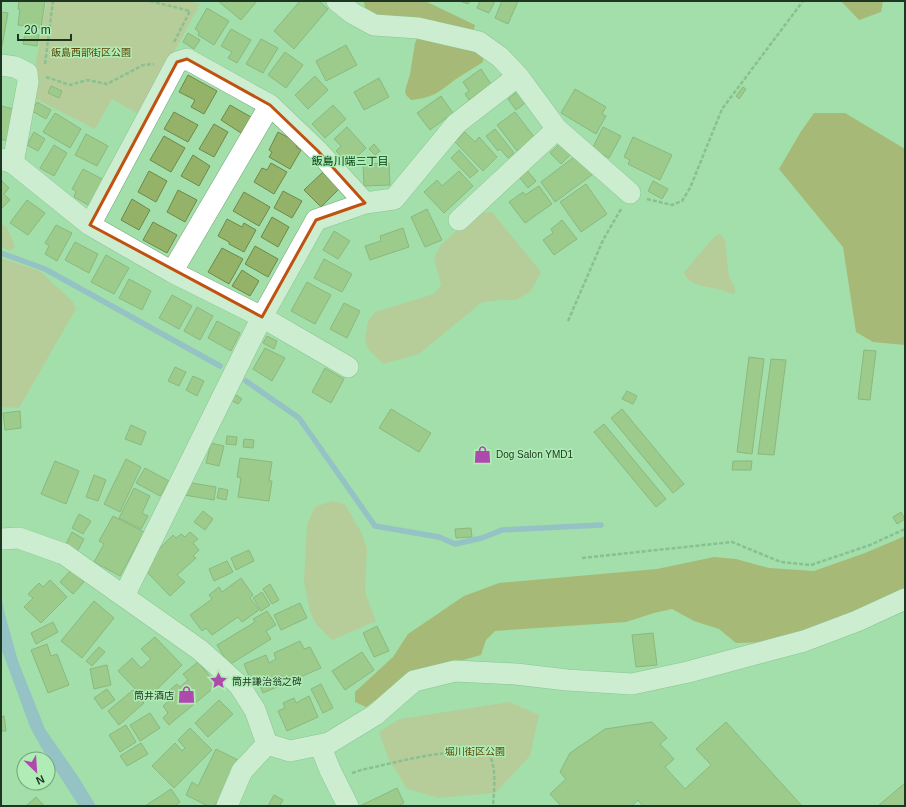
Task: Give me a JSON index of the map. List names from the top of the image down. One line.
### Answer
{"districts":["飯島川端三丁目"],"parks":["飯島西部街区公園","堀川街区公園"],"places":{"shop":["Dog Salon YMD1","筒井酒店"],"place":["筒井謙治翁之碑"]},"scale_bar":"20 m","north":"bottom right"}
